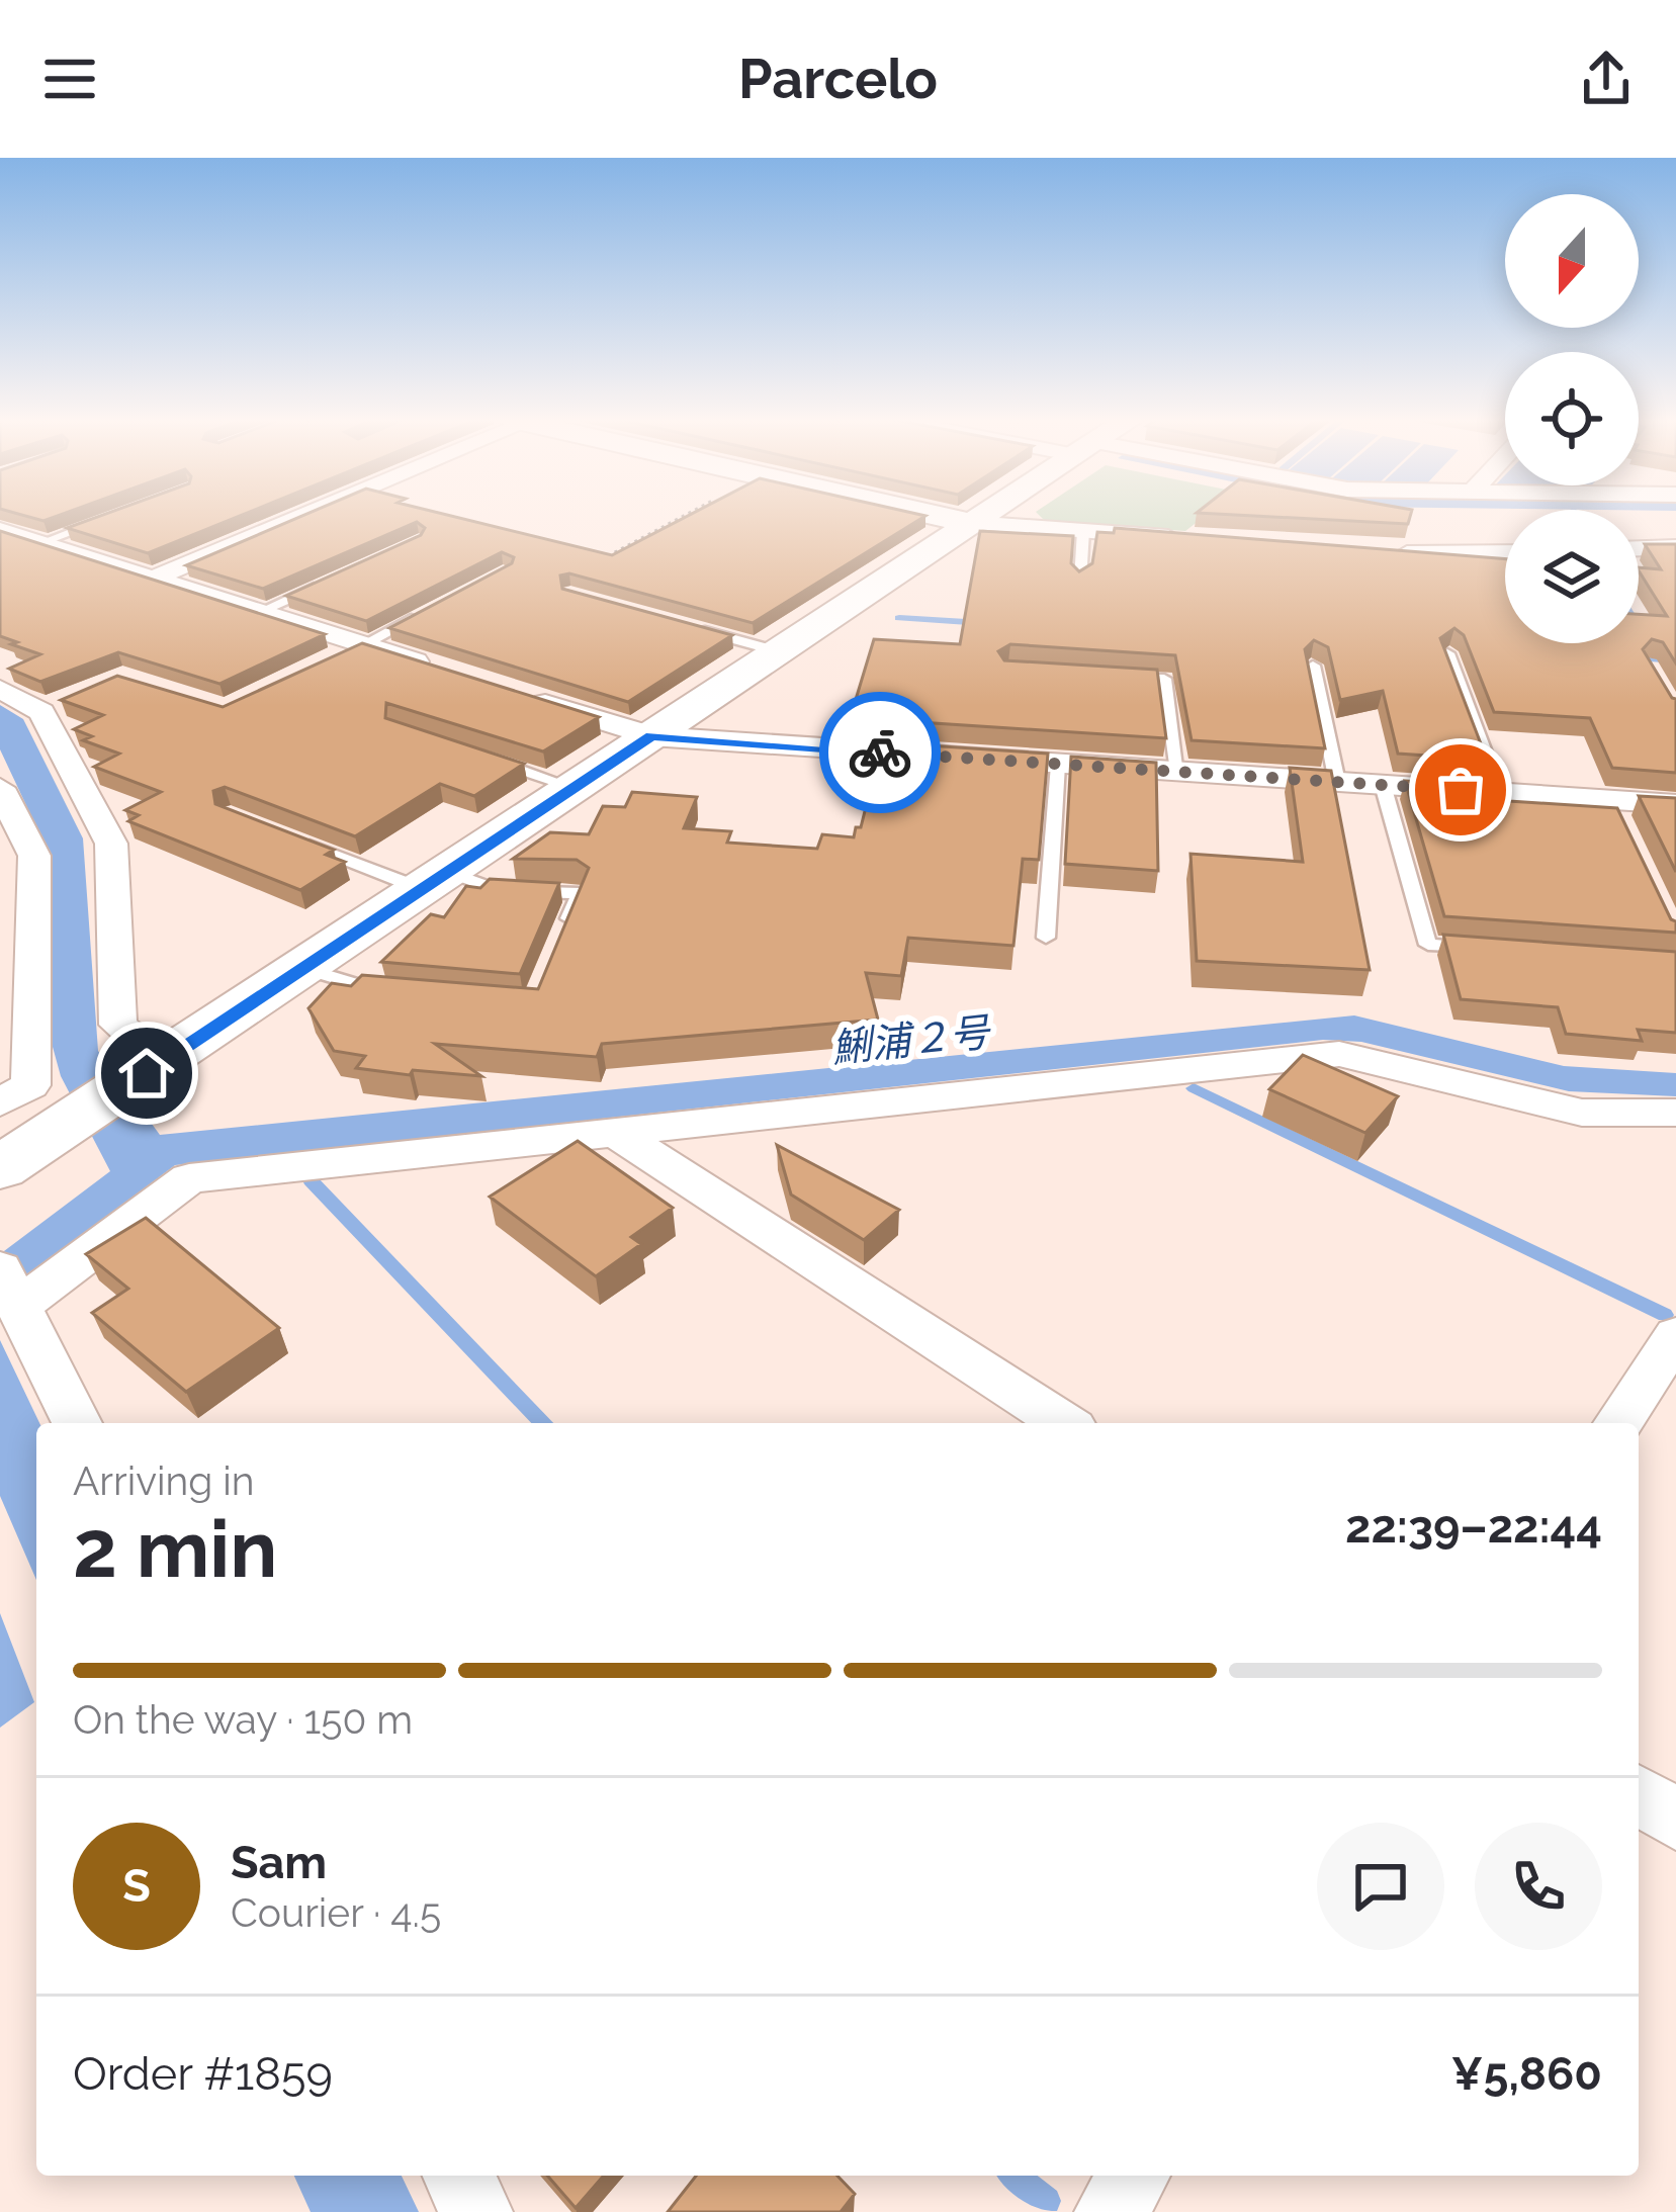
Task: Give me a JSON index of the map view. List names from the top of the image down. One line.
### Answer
{"water":["鯏浦２号"],"north":"bottom","page":{"header":"Parcelo","heading":["2 min","Arriving in","22:39–22:44"],"panel":["Sam","Courier · 4.5","Order #1859","¥5,860"],"bar":"On the way · 150 m","round":"S"}}
